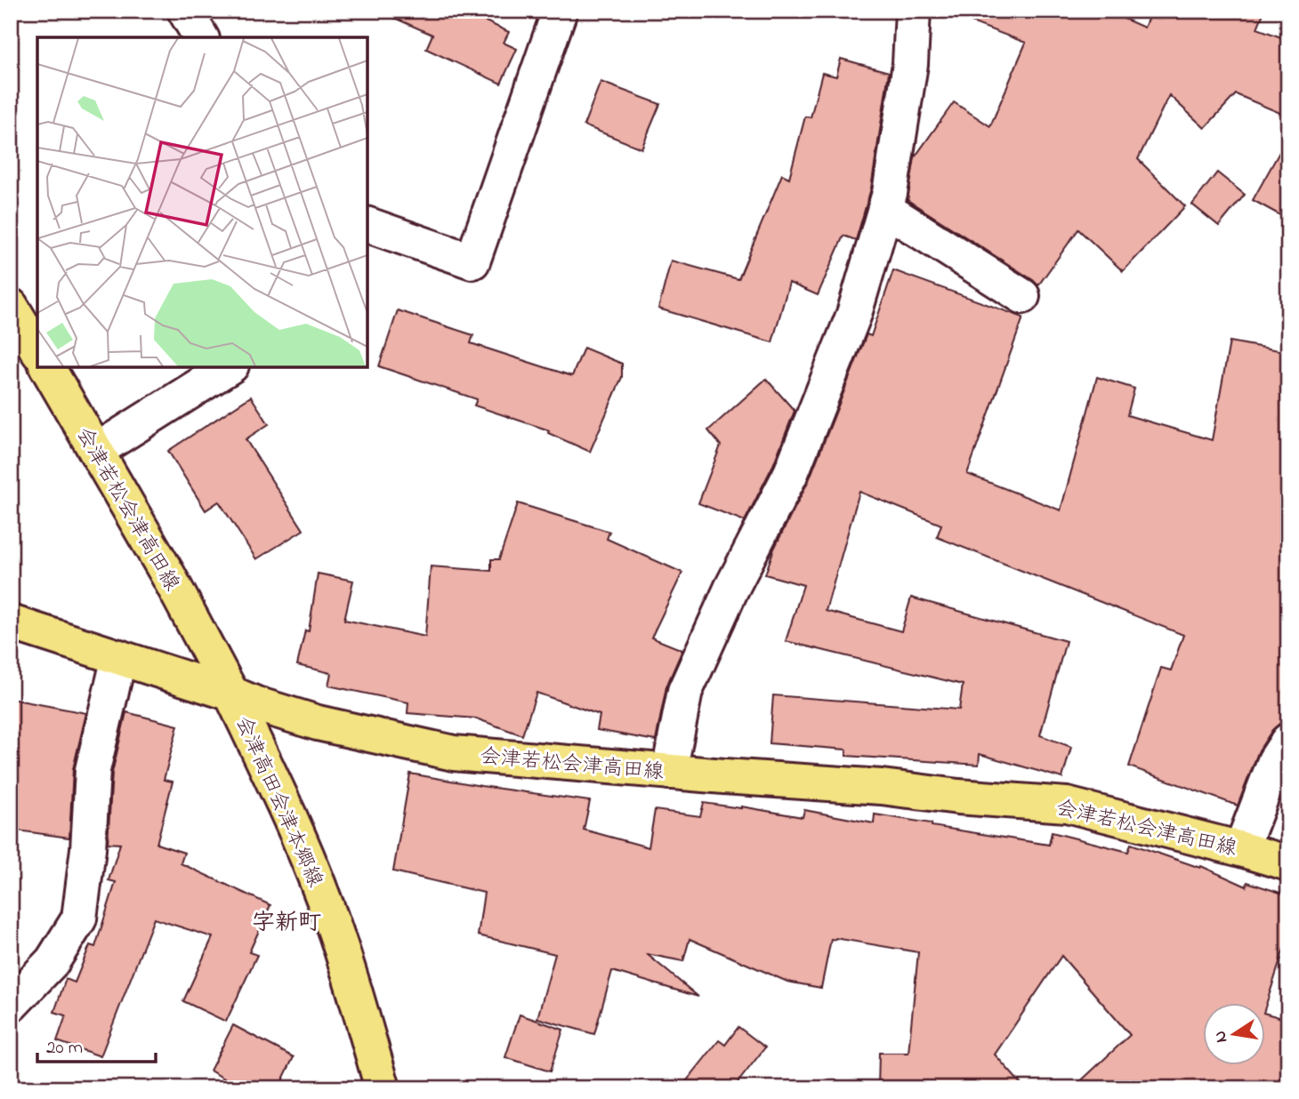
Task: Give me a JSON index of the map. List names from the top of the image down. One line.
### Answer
{"streets":{"main road":["会津若松会津高田線","会津高田会津本郷線"]},"crossings":[["会津若松会津高田線","会津高田会津本郷線"]],"districts":["字新町"],"scale_bar":"20 m","north":"left"}
